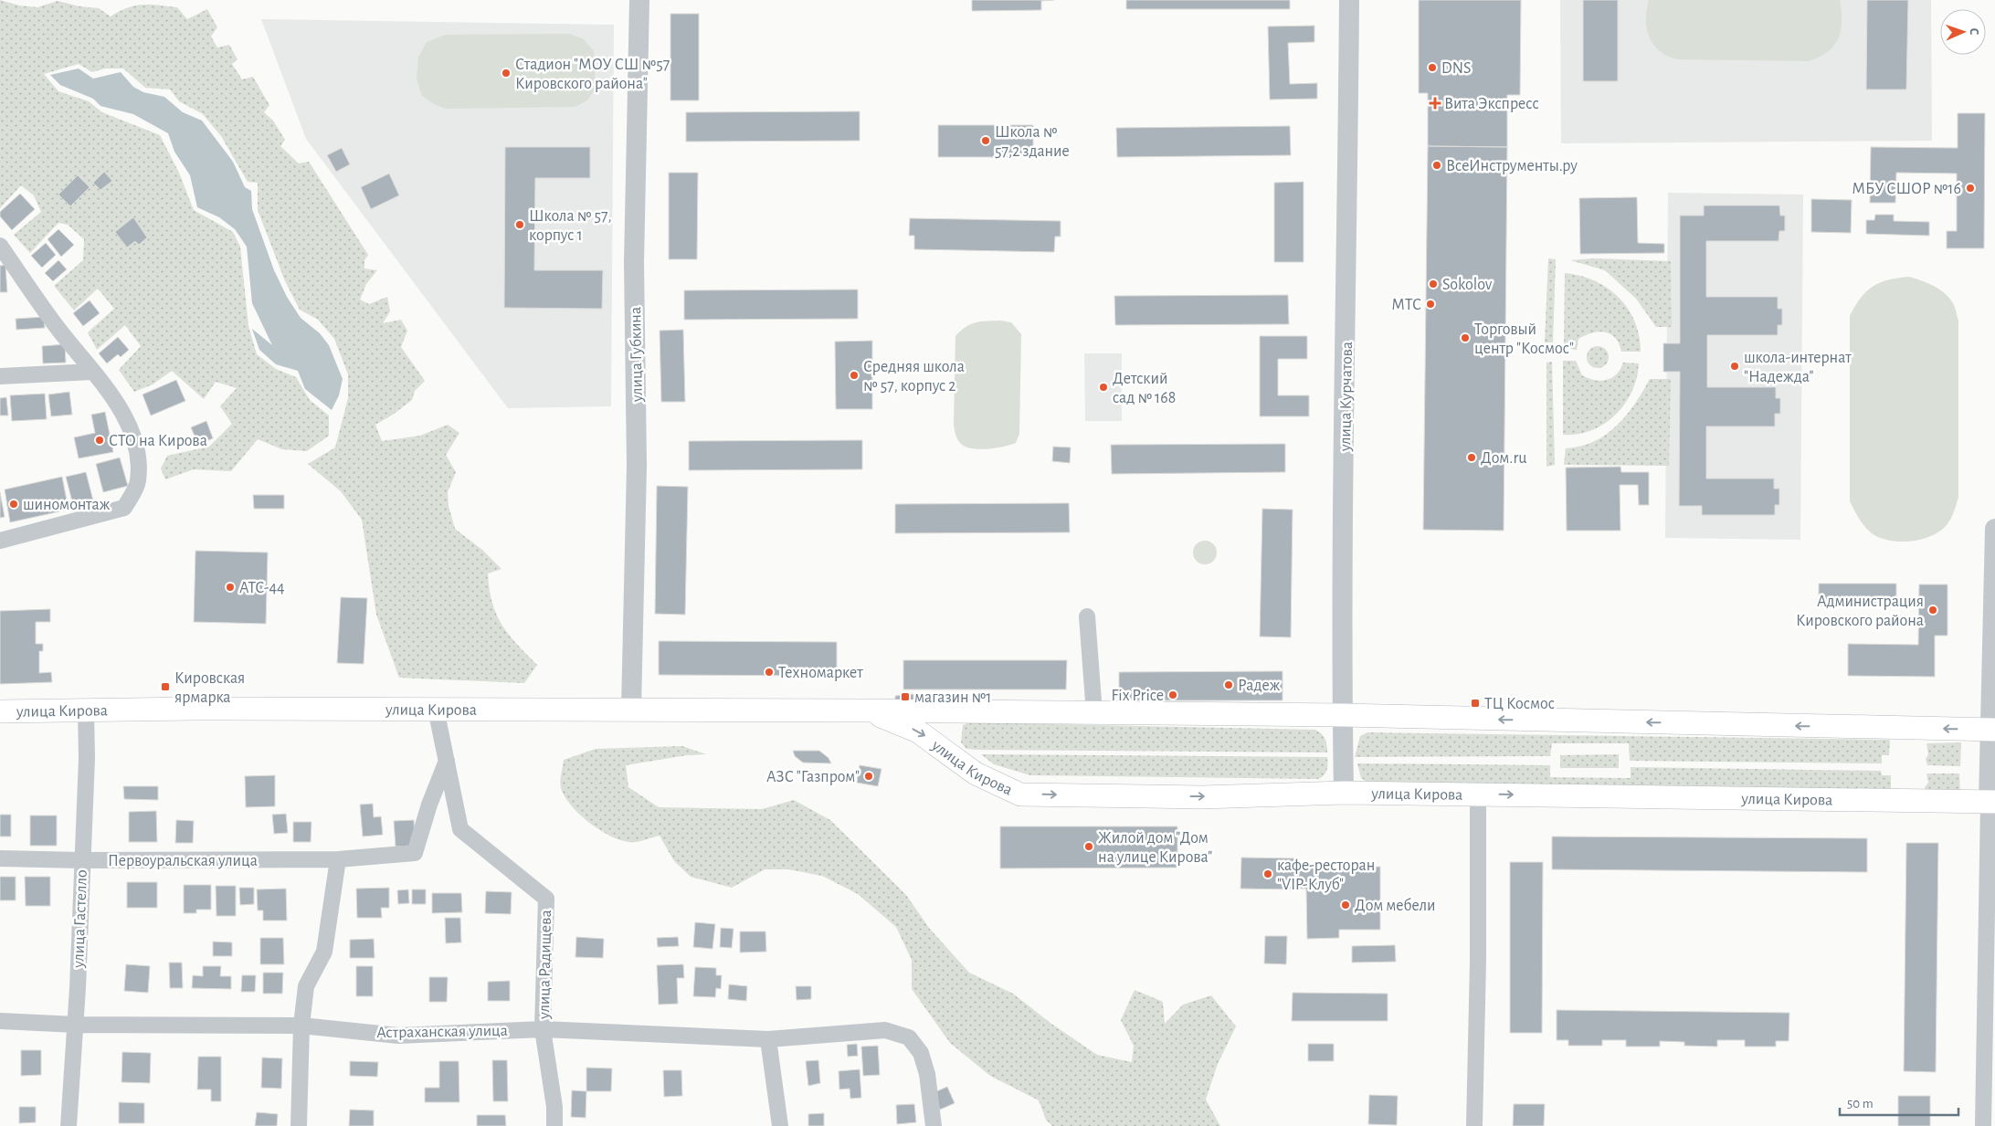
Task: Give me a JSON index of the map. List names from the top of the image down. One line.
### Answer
{"streets":{"main road":["улица Кирова"],"street":["улица Губкина","улица Курчатова","Первоуральская улица","улица Гастелло","улица Радищева","Астраханская улица"]},"crossings":[["улица Губкина","улица Кирова"],["улица Курчатова","улица Кирова"],["улица Кирова","улица Гастелло"],["улица Кирова","улица Радищева"],["Первоуральская улица","улица Гастелло"],["Первоуральская улица","улица Радищева"],["улица Гастелло","Астраханская улица"],["улица Радищева","Астраханская улица"]],"places":{"other":["DNS","Стадион \"МОУ СШ №57 Кировского района\"","Школа № 57,2 здание","ВсеИнструменты.ру","МБУ СШОР №16","Школа № 57, корпус 1","Sokolov","МТС","Торговый центр \"Космос\"","школа-интернат \"Надежда\"","Средняя школа № 57, корпус 2","Детский сад № 168","СТО на Кирова","Дом.ru","шиномонтаж","АТС-44","Администрация Кировского района","Техномаркет","Радеж","Fix Price","АЗС \"Газпром\"","Жилой дом \"Дом на улице Кирова\"","кафе-ресторан \"VIP-Клуб\"","Дом мебели"],"health":["Вита Экспресс"],"transit":["Кировская ярмарка","магазин №1","ТЦ Космос"]},"scale_bar":"50 m","north":"right"}
